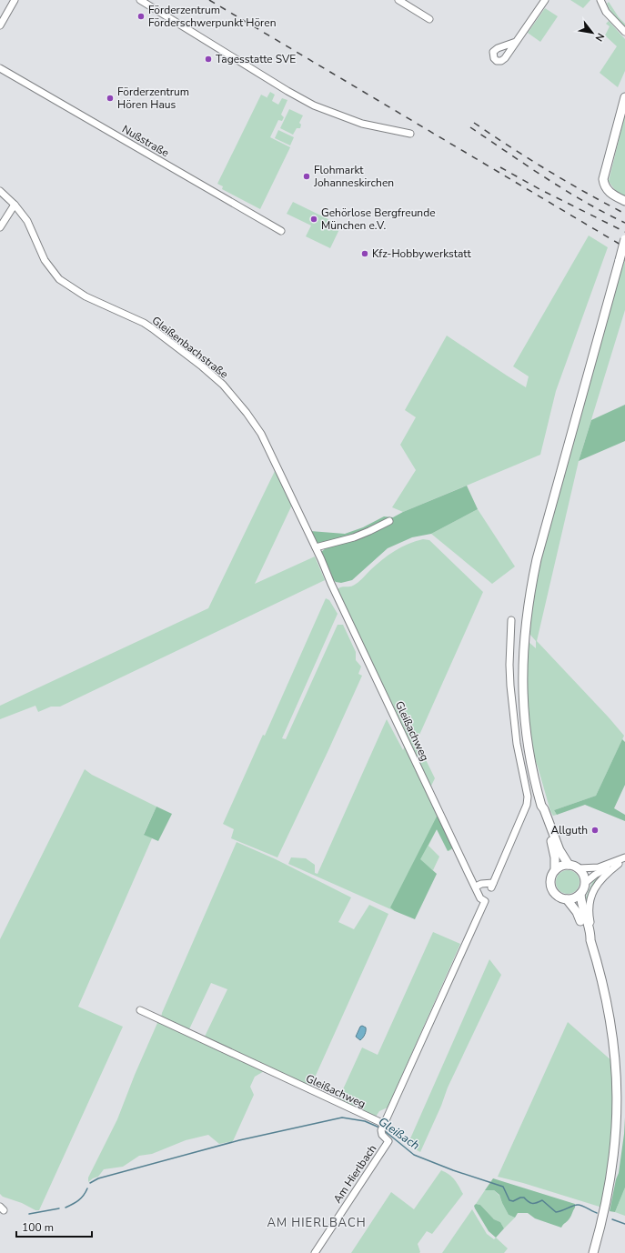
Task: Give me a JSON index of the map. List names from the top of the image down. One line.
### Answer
{"streets":{"street":["Nußstraße","Gleißenbachstraße","Gleißachweg","Am Hierlbach"]},"crossings":[["Gleißenbachstraße","Gleißachweg"],["Gleißachweg","Am Hierlbach"]],"districts":["AM HIERLBACH"],"water":["Gleißach"],"places":["Förderzentrum Förderschwerpunkt Hören","Tagesstatte SVE","Förderzentrum Hören Haus","Flohmarkt Johanneskirchen","Gehörlose Bergfreunde München e.V.","Kfz-Hobbywerkstatt","Allguth"],"scale_bar":"100 m","north":"bottom right"}
